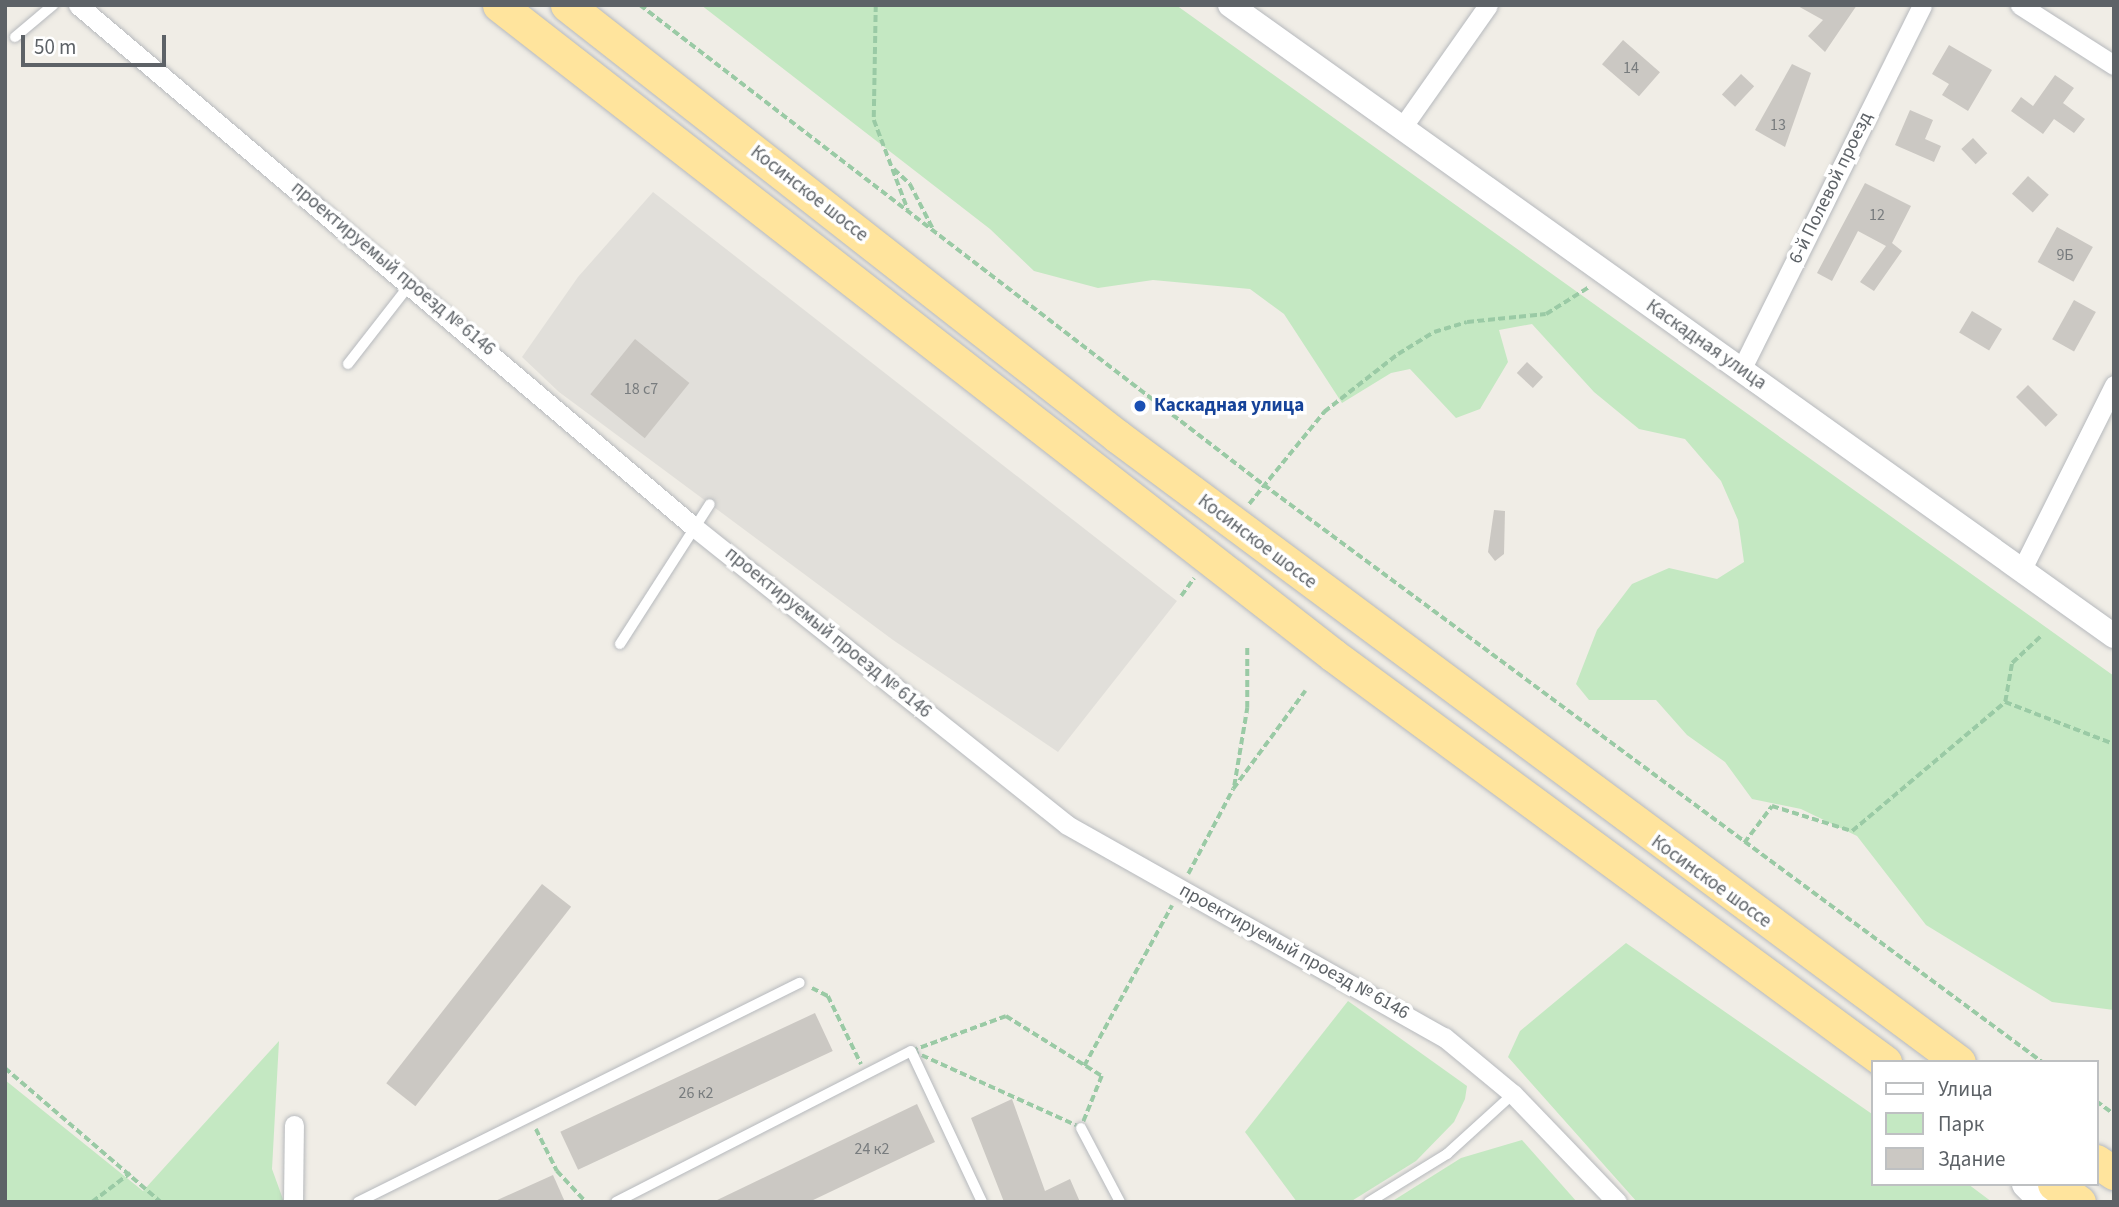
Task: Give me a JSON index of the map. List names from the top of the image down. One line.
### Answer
{"streets":{"highway":["Косинское шоссе"],"street":["6-й Полевой проезд","проектируемый проезд № 6146","Каскадная улица"]},"crossings":[["6-й Полевой проезд","Каскадная улица"]],"places":["Каскадная улица"],"house_numbers":["14","13","12","9Б","18 с7","26 к2","24 к2"],"legend":["Улица","Парк","Здание"],"scale_bar":"50 m"}
